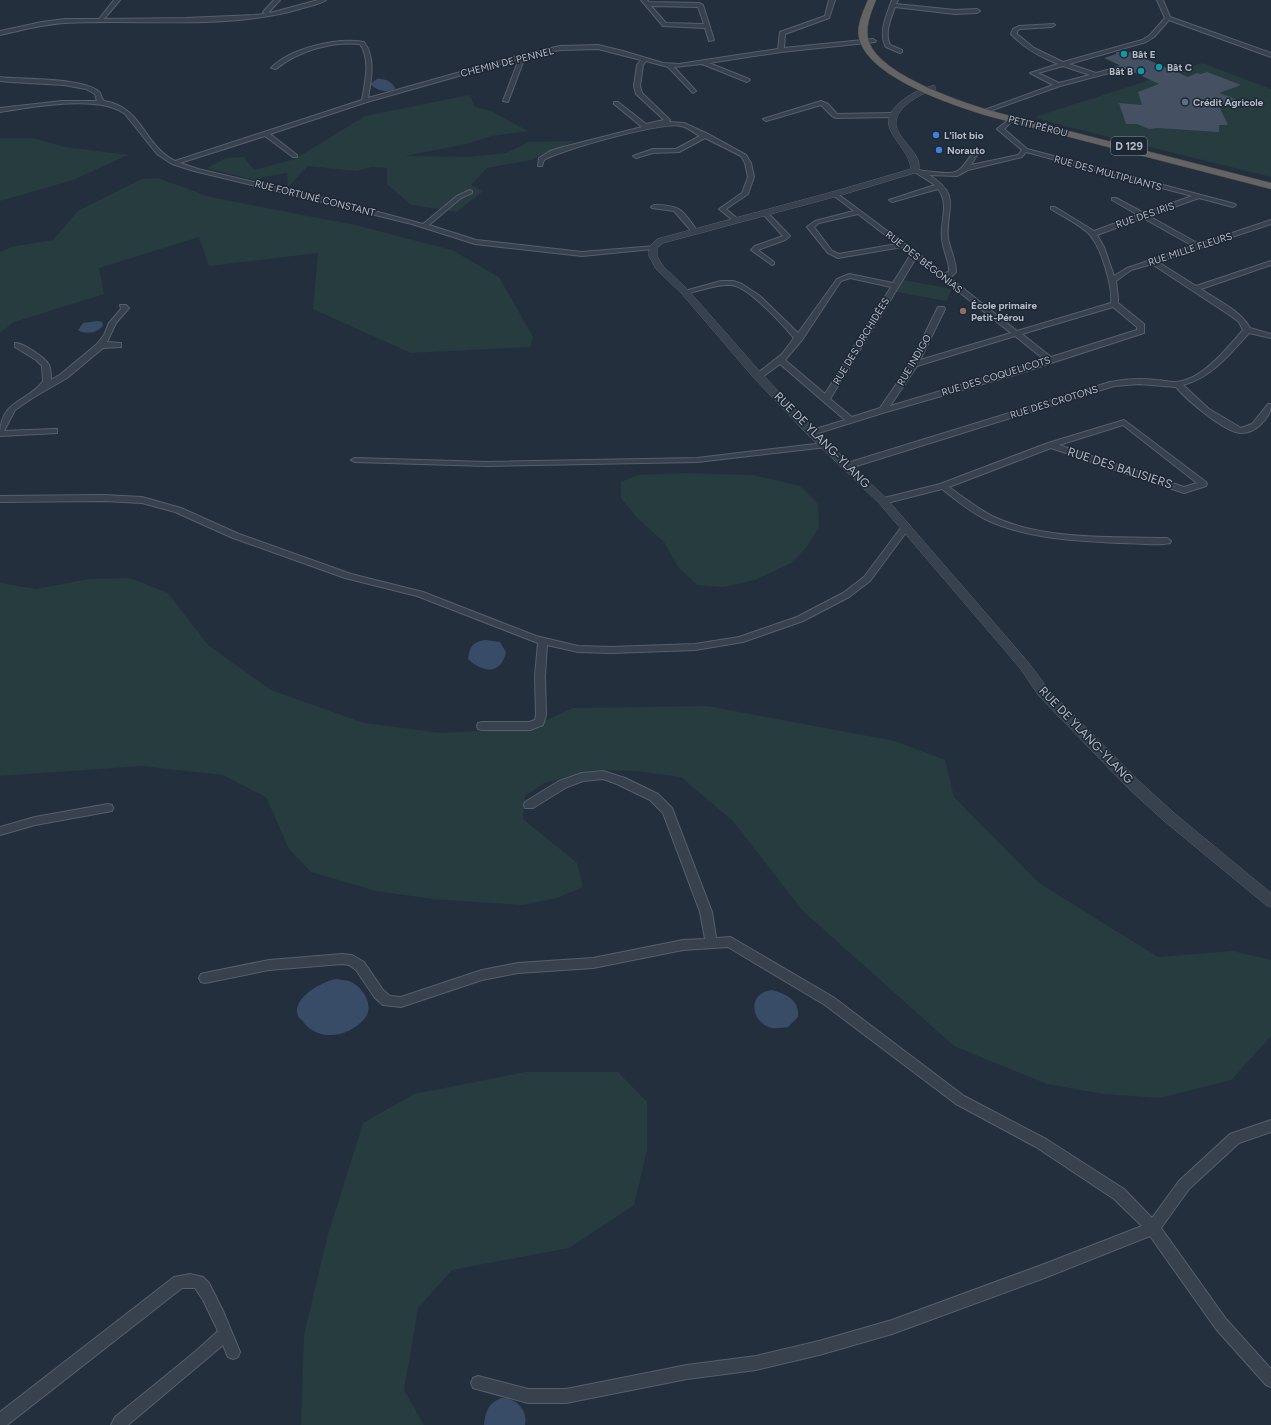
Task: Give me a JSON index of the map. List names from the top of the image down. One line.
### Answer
{"streets":{"highway":["PETIT PÉROU","D 129"],"street":["CHEMIN DE PENNEL","RUE DES MULTIPLIANTS","RUE FORTUNÉ CONSTANT","RUE DES IRIS","RUE MILLE FLEURS","RUE DES BÉGONIAS","RUE DES ORCHIDÉES","RUE INDIGO","RUE DES COQUELICOTS","RUE DES CROTONS","RUE DE YLANG-YLANG","RUE DES BALISIERS"]},"crossings":[["CHEMIN DE PENNEL","PETIT PÉROU"],["CHEMIN DE PENNEL","RUE FORTUNÉ CONSTANT"],["RUE DES MULTIPLIANTS","RUE DES IRIS"],["RUE FORTUNÉ CONSTANT","RUE DE YLANG-YLANG"],["RUE DES BÉGONIAS","RUE DES ORCHIDÉES"],["RUE DES BÉGONIAS","RUE DES COQUELICOTS"],["RUE DES ORCHIDÉES","RUE DES COQUELICOTS"],["RUE INDIGO","RUE DES COQUELICOTS"],["RUE DES COQUELICOTS","RUE DE YLANG-YLANG"],["RUE DES CROTONS","RUE DE YLANG-YLANG"],["RUE DE YLANG-YLANG","RUE DES BALISIERS"]],"places":["Bât E","Bât C","Bât B","Crédit Agricole","L'îlot bio","Norauto","École primaire Petit-Pérou"]}
